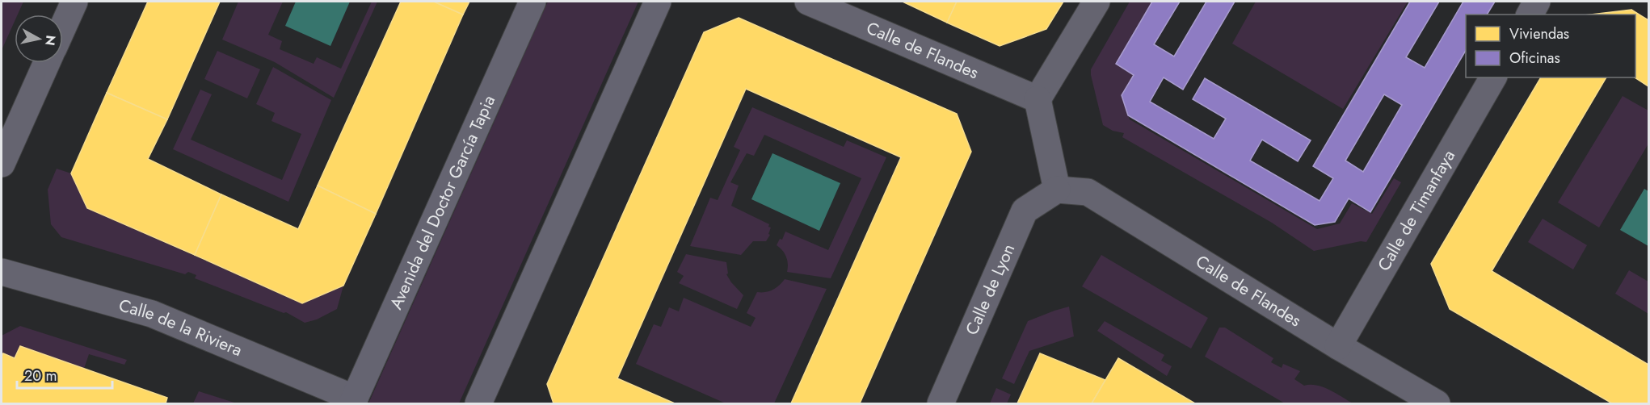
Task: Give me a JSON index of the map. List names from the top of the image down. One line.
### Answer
{"streets":{"main road":["Avenida del Doctor García Tapia"],"street":["Calle de Flandes","Calle de Timanfaya","Calle de Lyon","Calle de la Riviera"]},"crossings":[["Calle de Flandes","Calle de Timanfaya"],["Calle de Flandes","Calle de Lyon"],["Avenida del Doctor García Tapia","Calle de la Riviera"]],"legend":["Viviendas","Oficinas"],"scale_bar":"20 m","north":"right"}
